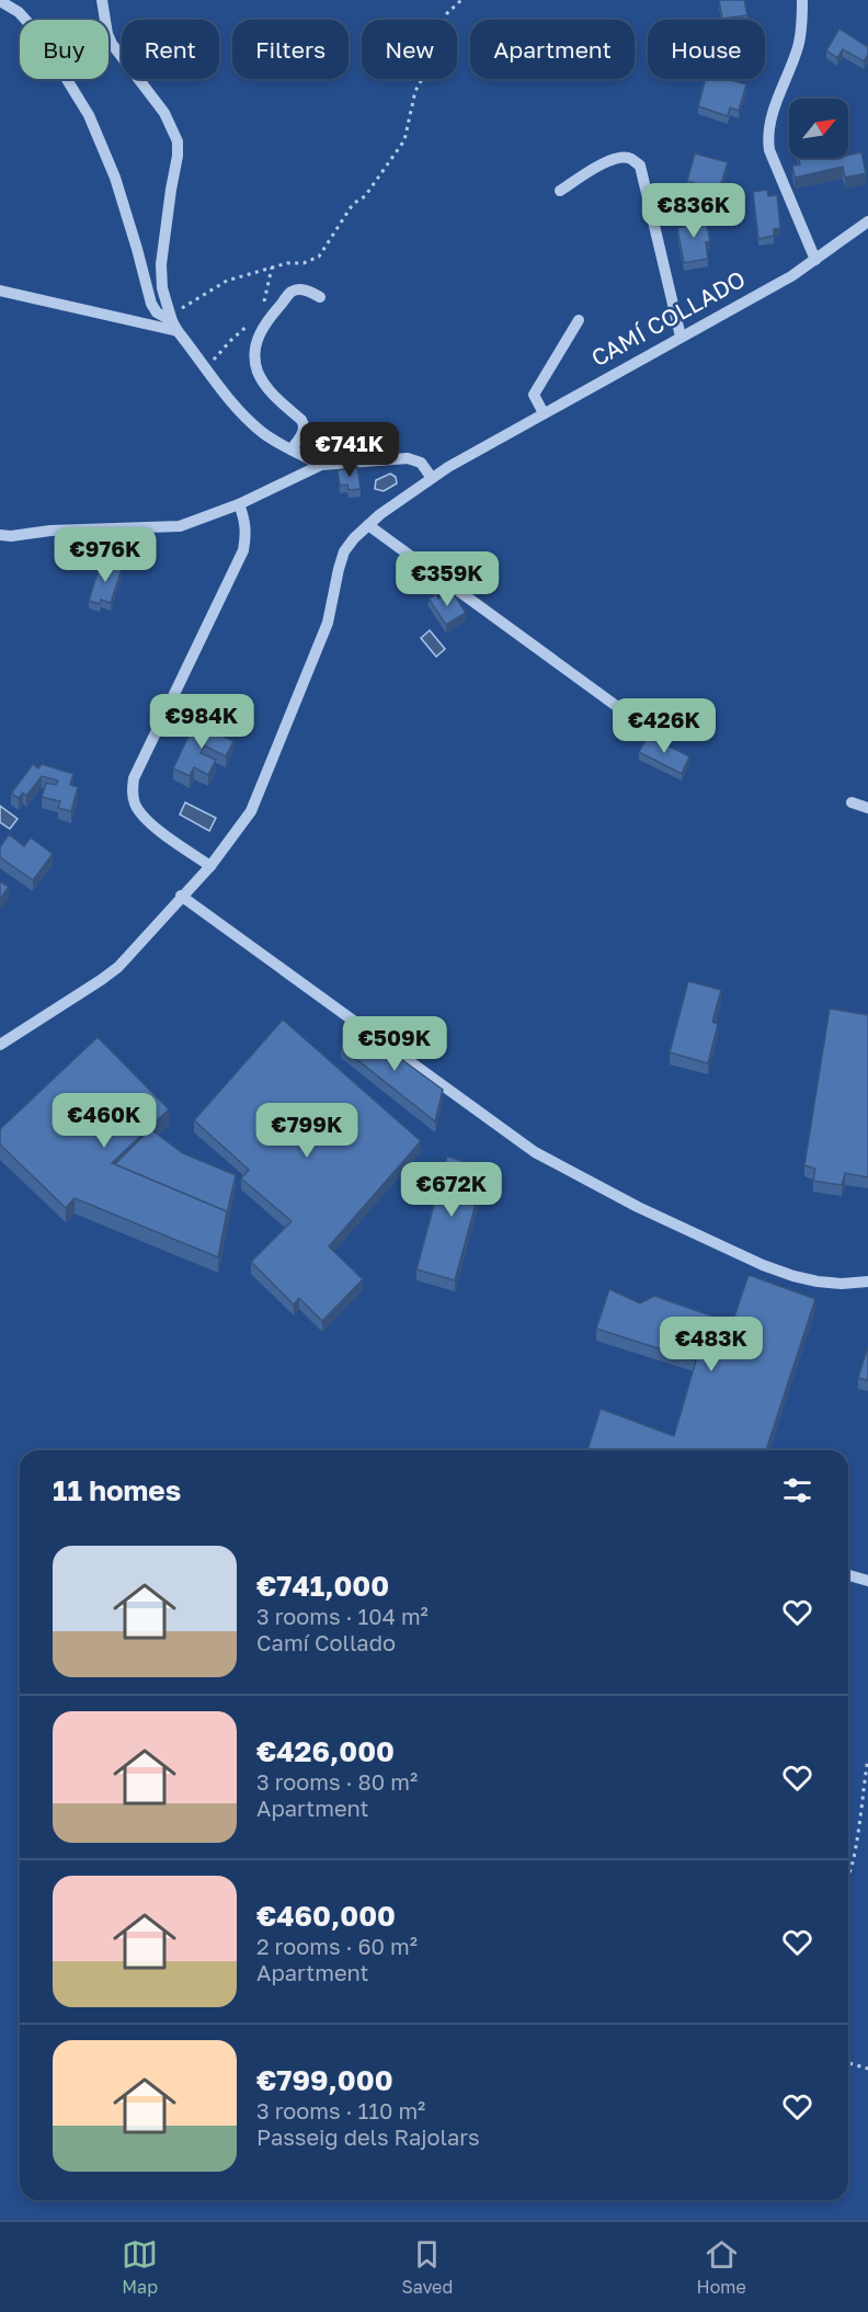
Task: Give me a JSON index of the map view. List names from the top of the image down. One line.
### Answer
{"streets":{"street":["CAMÍ COLLADO"]},"north":"top right","page":{"chip":["Buy","Rent","Filters","New","Apartment","House"],"price":["€836K","€741K","€976K","€359K","€984K","€426K","€509K","€460K","€799K","€672K","€483K"],"heading":"11 homes","list":[{"name":"€741,000","note":"3 rooms · 104 m² · Camí Collado"},{"name":"€426,000","note":"3 rooms · 80 m² · Apartment"},{"name":"€460,000","note":"2 rooms · 60 m² · Apartment"},{"name":"€799,000","note":"3 rooms · 110 m² · Passeig dels Rajolars"}],"tabs":["Map","Saved","Home"]}}
